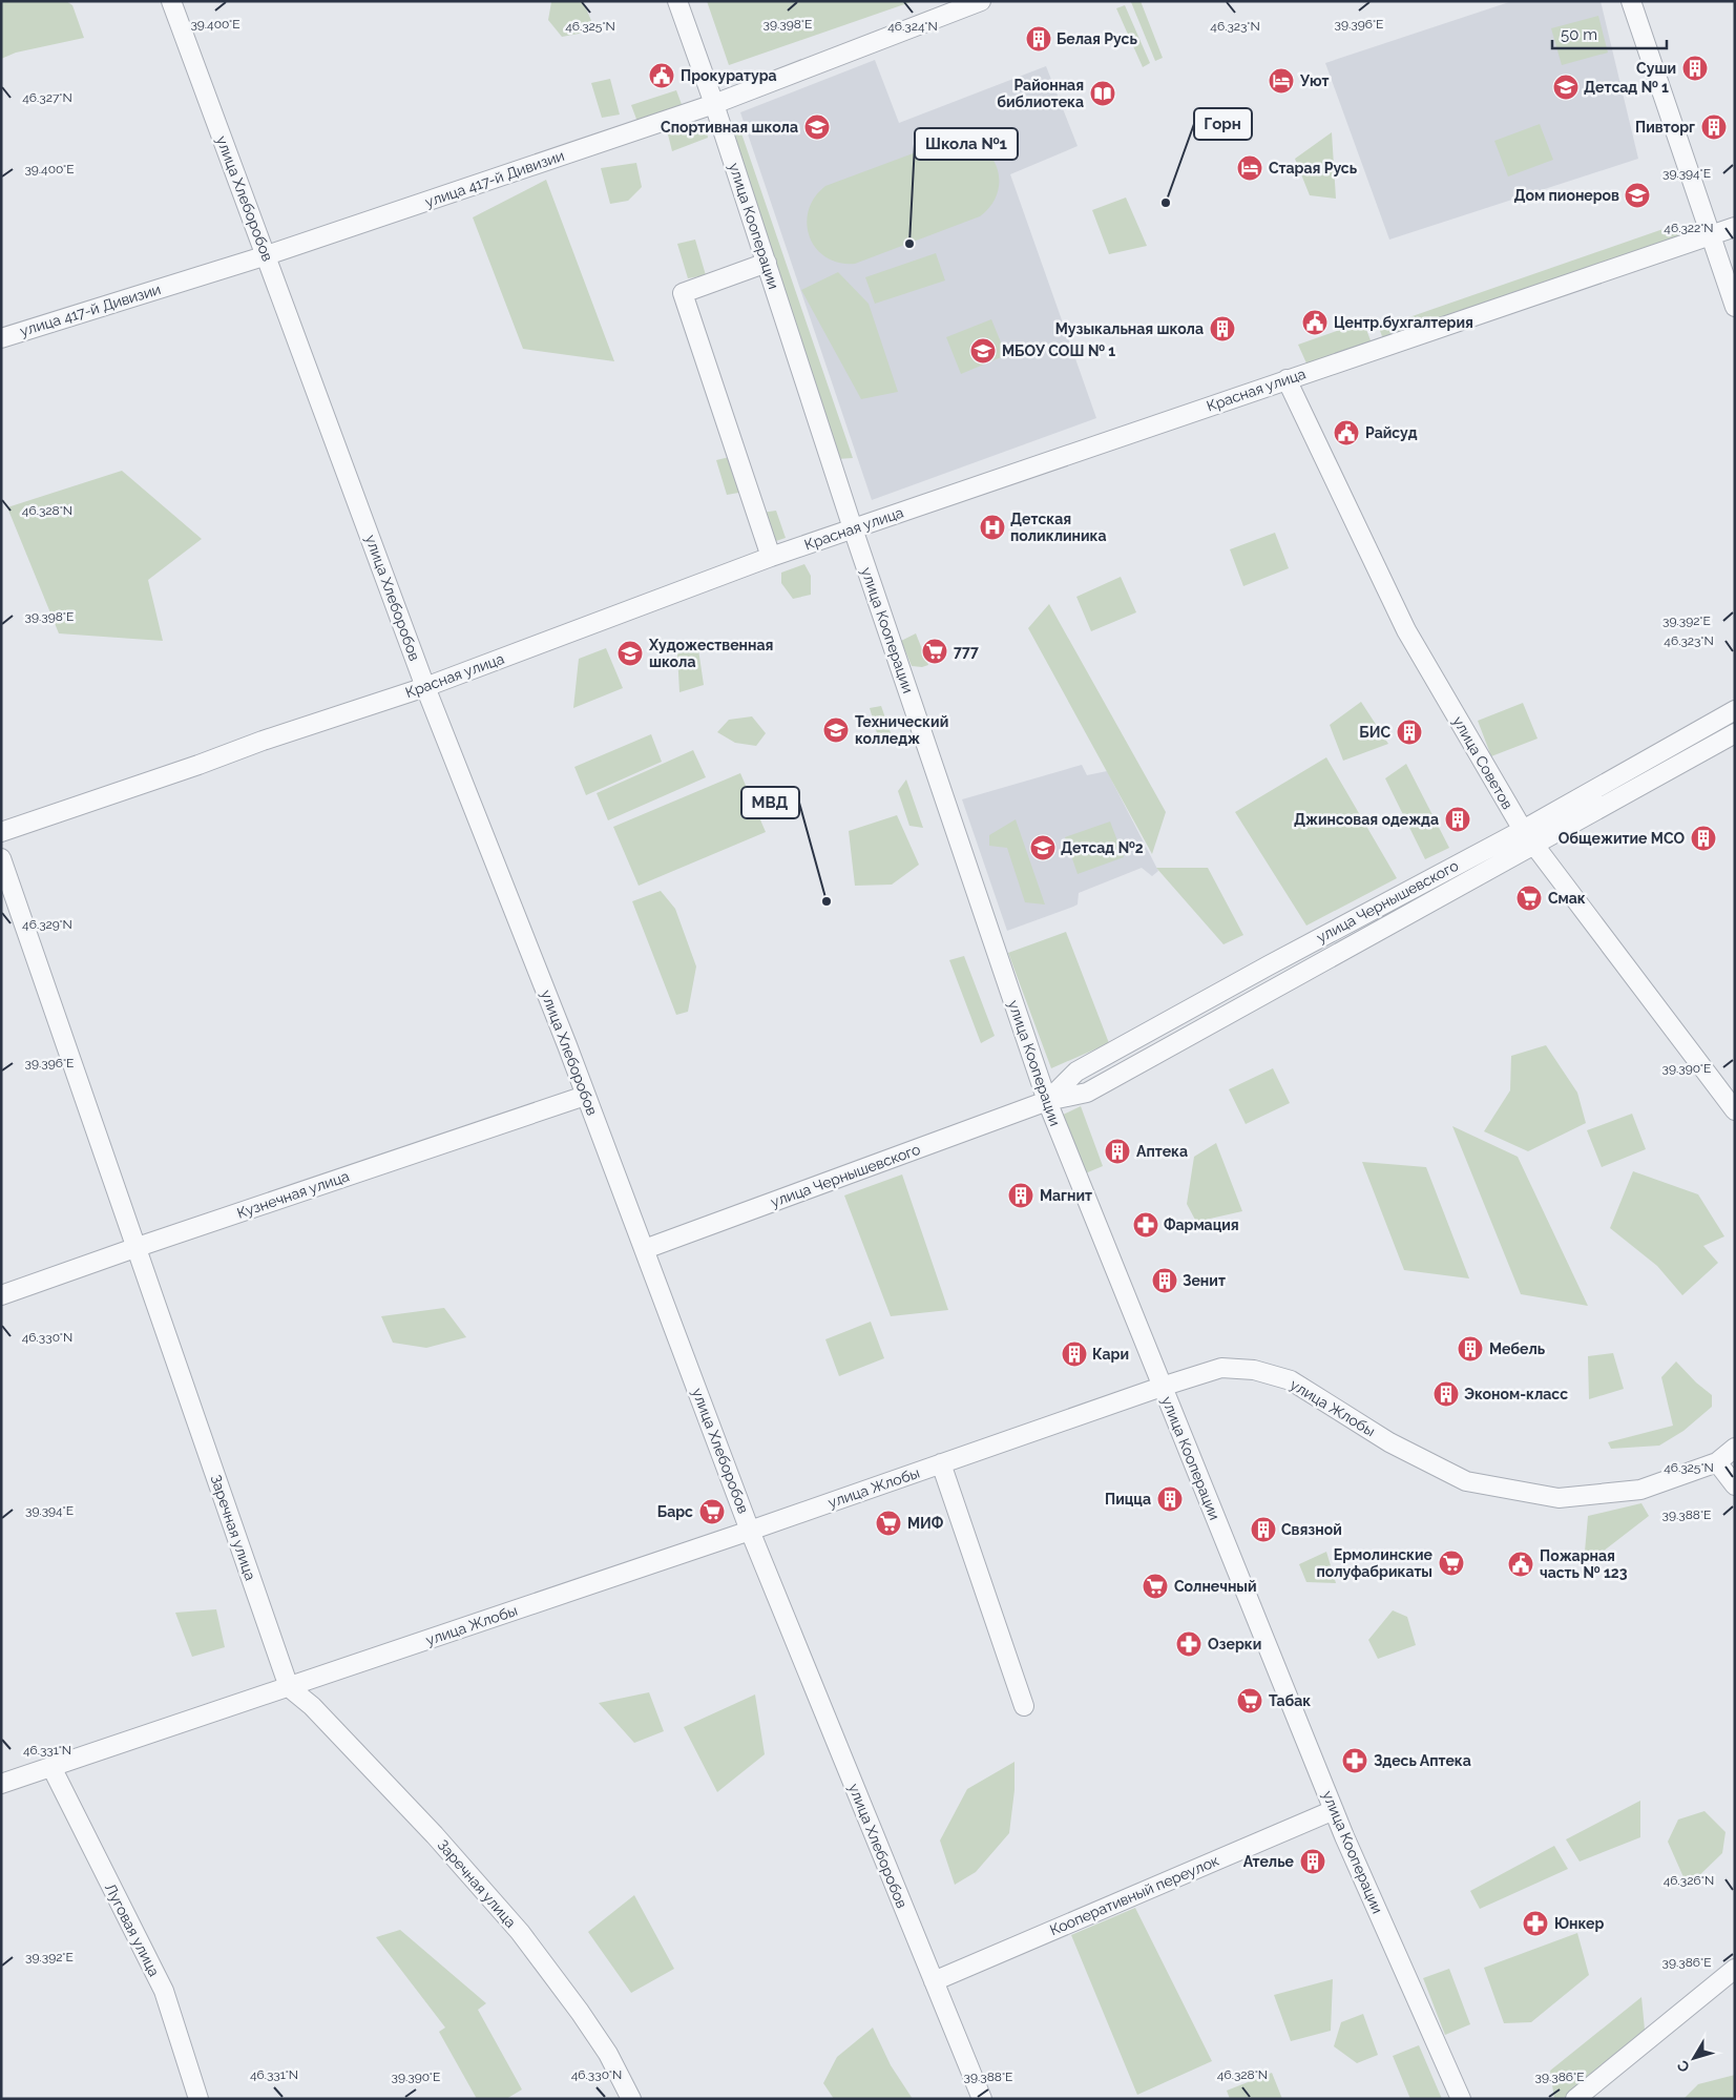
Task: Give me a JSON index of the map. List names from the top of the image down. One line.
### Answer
{"streets":{"street":["улица 417-й Дивизии","улица Хлеборобов","улица Кооперации","Красная улица","улица Советов","улица Чернышевского","Кузнечная улица","улица Жлобы","Заречная улица","Кооперативный переулок","Луговая улица"]},"crossings":[["улица 417-й Дивизии","улица Хлеборобов"],["улица 417-й Дивизии","улица Кооперации"],["улица Хлеборобов","Красная улица"],["улица Хлеборобов","улица Чернышевского"],["улица Хлеборобов","Кузнечная улица"],["улица Хлеборобов","улица Жлобы"],["улица Хлеборобов","Кооперативный переулок"],["улица Кооперации","Красная улица"],["улица Кооперации","улица Чернышевского"],["улица Кооперации","улица Жлобы"],["улица Кооперации","Кооперативный переулок"],["Красная улица","улица Советов"],["улица Советов","улица Чернышевского"],["Кузнечная улица","Заречная улица"],["улица Жлобы","Заречная улица"],["улица Жлобы","Луговая улица"]],"places":{"building":["Белая Русь","Суши","Пивторг","Музыкальная школа","БИС","Джинсовая одежда","Общежитие МСО","Аптека","Магнит","Зенит","Мебель","Кари","Эконом-класс","Пицца","Связной","Ателье"],"public building":["Прокуратура","Центр.бухгалтерия","Райсуд","Пожарная часть № 123"],"hotel":["Уют","Старая Русь"],"school or university":["Детсад № 1","Спортивная школа","Дом пионеров","МБОУ СОШ № 1","Художественная школа","Технический колледж","Детсад №2"],"library":["Районная библиотека"],"other":["Горн","Школа №1","МВД"],"hospital":["Детская поликлиника"],"supermarket":["777","Смак","Барс","МИФ","Ермолинские полуфабрикаты","Солнечный","Табак"],"pharmacy":["Фармация","Озерки","Здесь Аптека","Юнкер"]},"scale_bar":"50 m","north":"bottom left","coordinates":["39.400°E","39.398°E","39.396°E","46.325°N","46.324°N","46.323°N","46.327°N","39.394°E","46.322°N","46.328°N","39.392°E","46.329°N","39.390°E","46.330°N","39.388°E","46.331°N","46.326°N","39.386°E"]}
